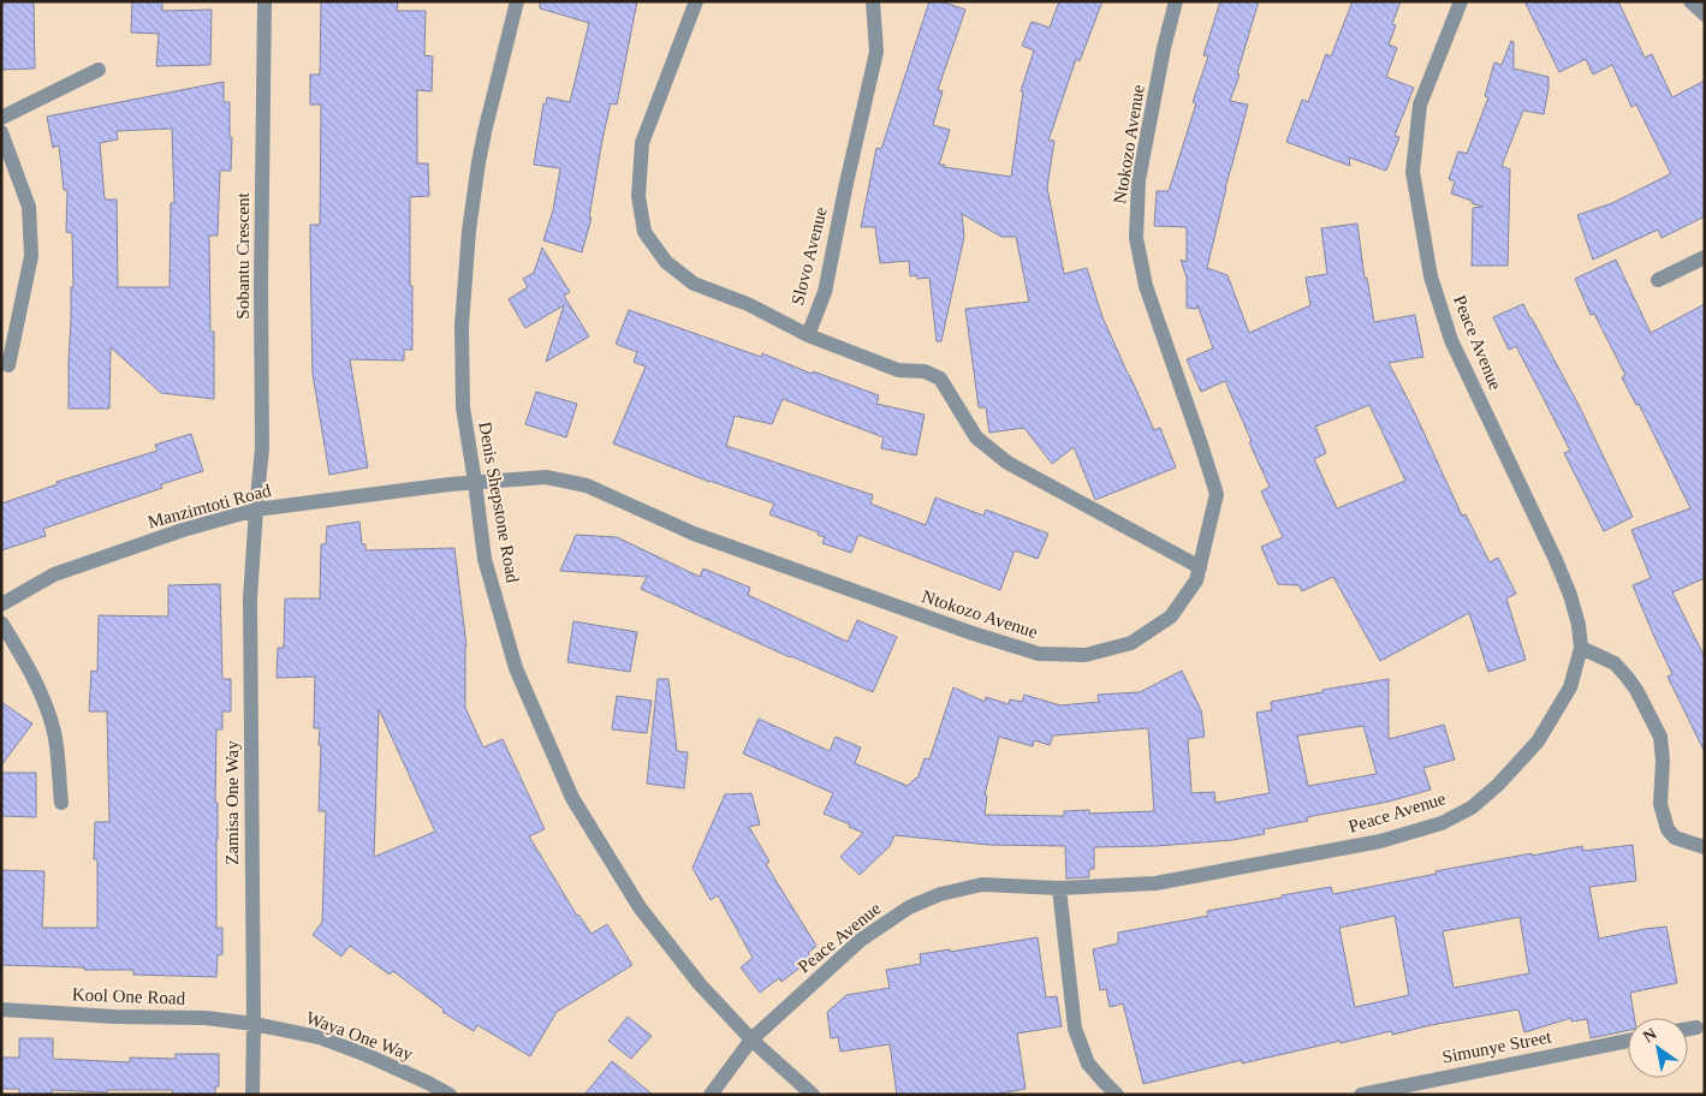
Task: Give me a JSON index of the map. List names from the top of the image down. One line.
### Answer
{"streets":{"street":["Ntokozo Avenue","Sobantu Crescent","Slovo Avenue","Peace Avenue","Denis Shepstone Road","Manzimtoti Road","Zamisa One Way","Kool One Road","Waya One Way","Simunye Street"]},"crossings":[["Ntokozo Avenue","Denis Shepstone Road"],["Ntokozo Avenue","Manzimtoti Road"],["Sobantu Crescent","Manzimtoti Road"],["Sobantu Crescent","Zamisa One Way"],["Peace Avenue","Denis Shepstone Road"],["Denis Shepstone Road","Manzimtoti Road"],["Manzimtoti Road","Zamisa One Way"],["Zamisa One Way","Kool One Road"],["Zamisa One Way","Waya One Way"],["Kool One Road","Waya One Way"]],"north":"top left"}
